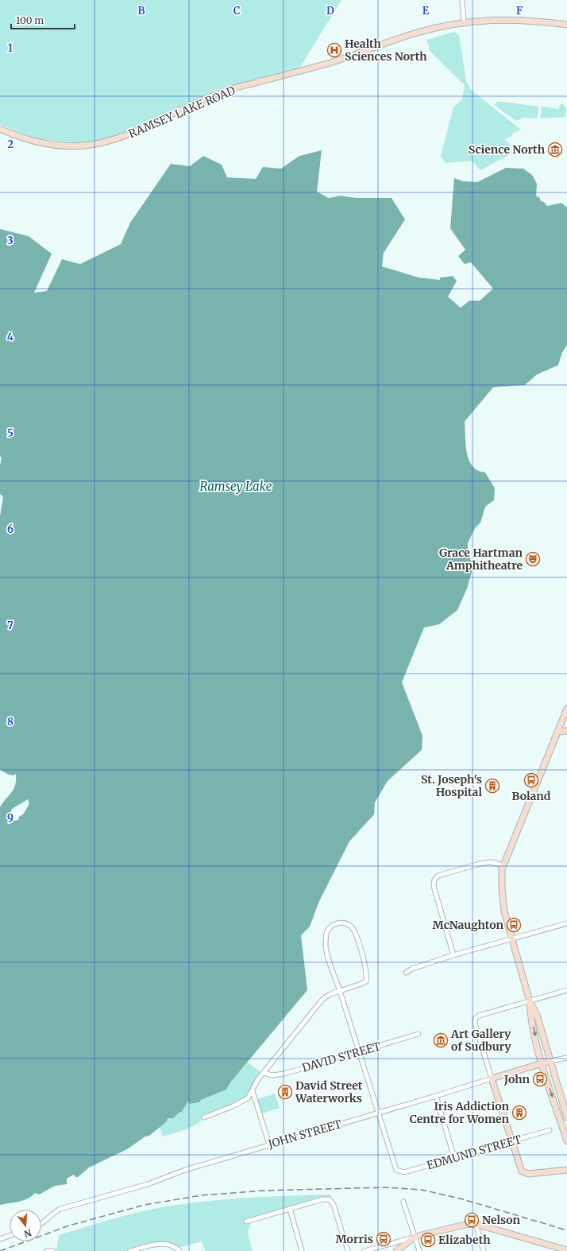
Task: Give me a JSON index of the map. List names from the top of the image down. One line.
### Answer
{"streets":{"street":["RAMSEY LAKE ROAD","DAVID STREET","JOHN STREET","EDMUND STREET"]},"crossings":[["JOHN STREET","EDMUND STREET"]],"water":["Ramsey Lake"],"places":{"hospital":["Health Sciences North"],"museum":["Science North","Art Gallery of Sudbury"],"theatre":["Grace Hartman Amphitheatre"],"bus stop":["Boland","McNaughton","John","Nelson","Morris","Elizabeth"],"building":["St. Joseph's Hospital","David Street Waterworks","Iris Addiction Centre for Women"]},"scale_bar":"100 m","north":"bottom","grid":{"columns":["B","C","D","E","F"],"rows":["1","2","3","4","5","6","7","8","9"]}}
